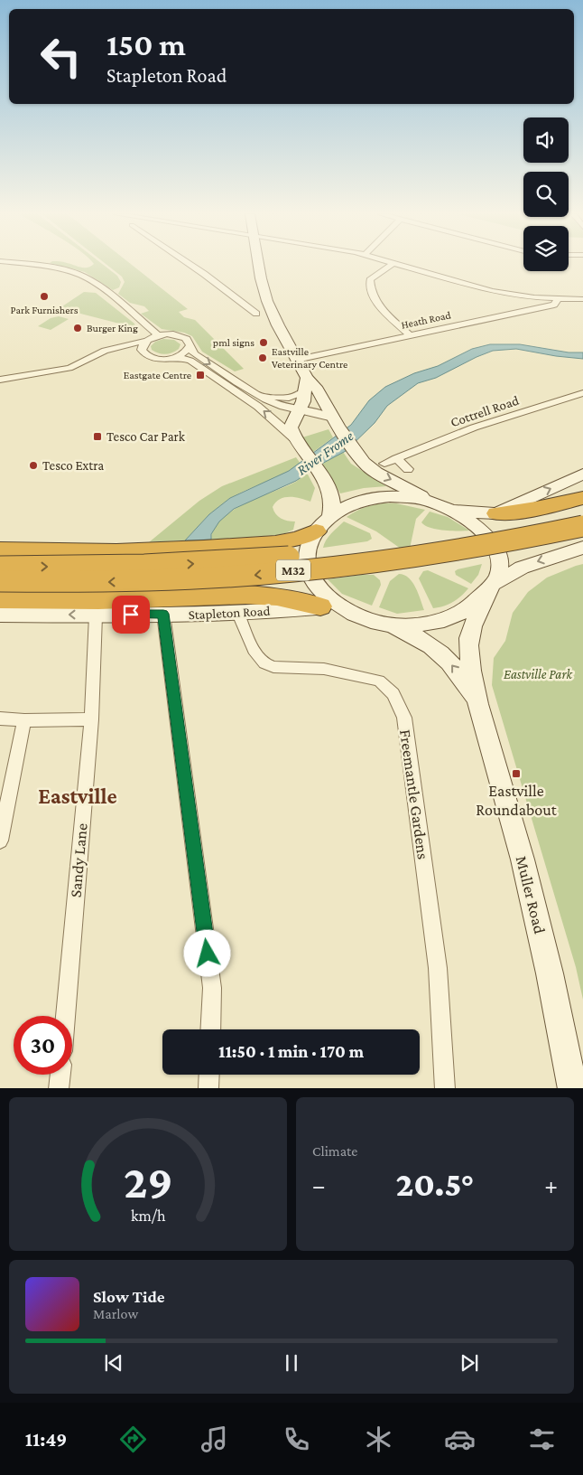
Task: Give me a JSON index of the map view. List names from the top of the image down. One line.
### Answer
{"streets":{"highway":["M32"],"main road":["Stapleton Road","Muller Road"],"street":["Heath Road","Cottrell Road","Freemantle Gardens","Sandy Lane"]},"crossings":[["M32","Stapleton Road"],["M32","Freemantle Gardens"],["M32","Muller Road"],["Stapleton Road","Freemantle Gardens"],["Stapleton Road","Sandy Lane"]],"one_way":["Stapleton Road"],"districts":["Eastville"],"water":["River Frome"],"parks":["Eastville Park"],"places":{"other":["Park Furnishers","Burger King","pml signs","Eastville Veterinary Centre","Tesco Extra"],"transit":["Eastgate Centre","Tesco Car Park","Eastville Roundabout"]},"page":{"turn":["150 m","Stapleton Road"],"limit":"30","trip":"11:50 · 1 min · 170 m","tile":"Climate","heat":["−","20.5°","+"],"song":["Slow Tide","Marlow"],"tabs":"11:49","gauge":["29","km/h"]}}
